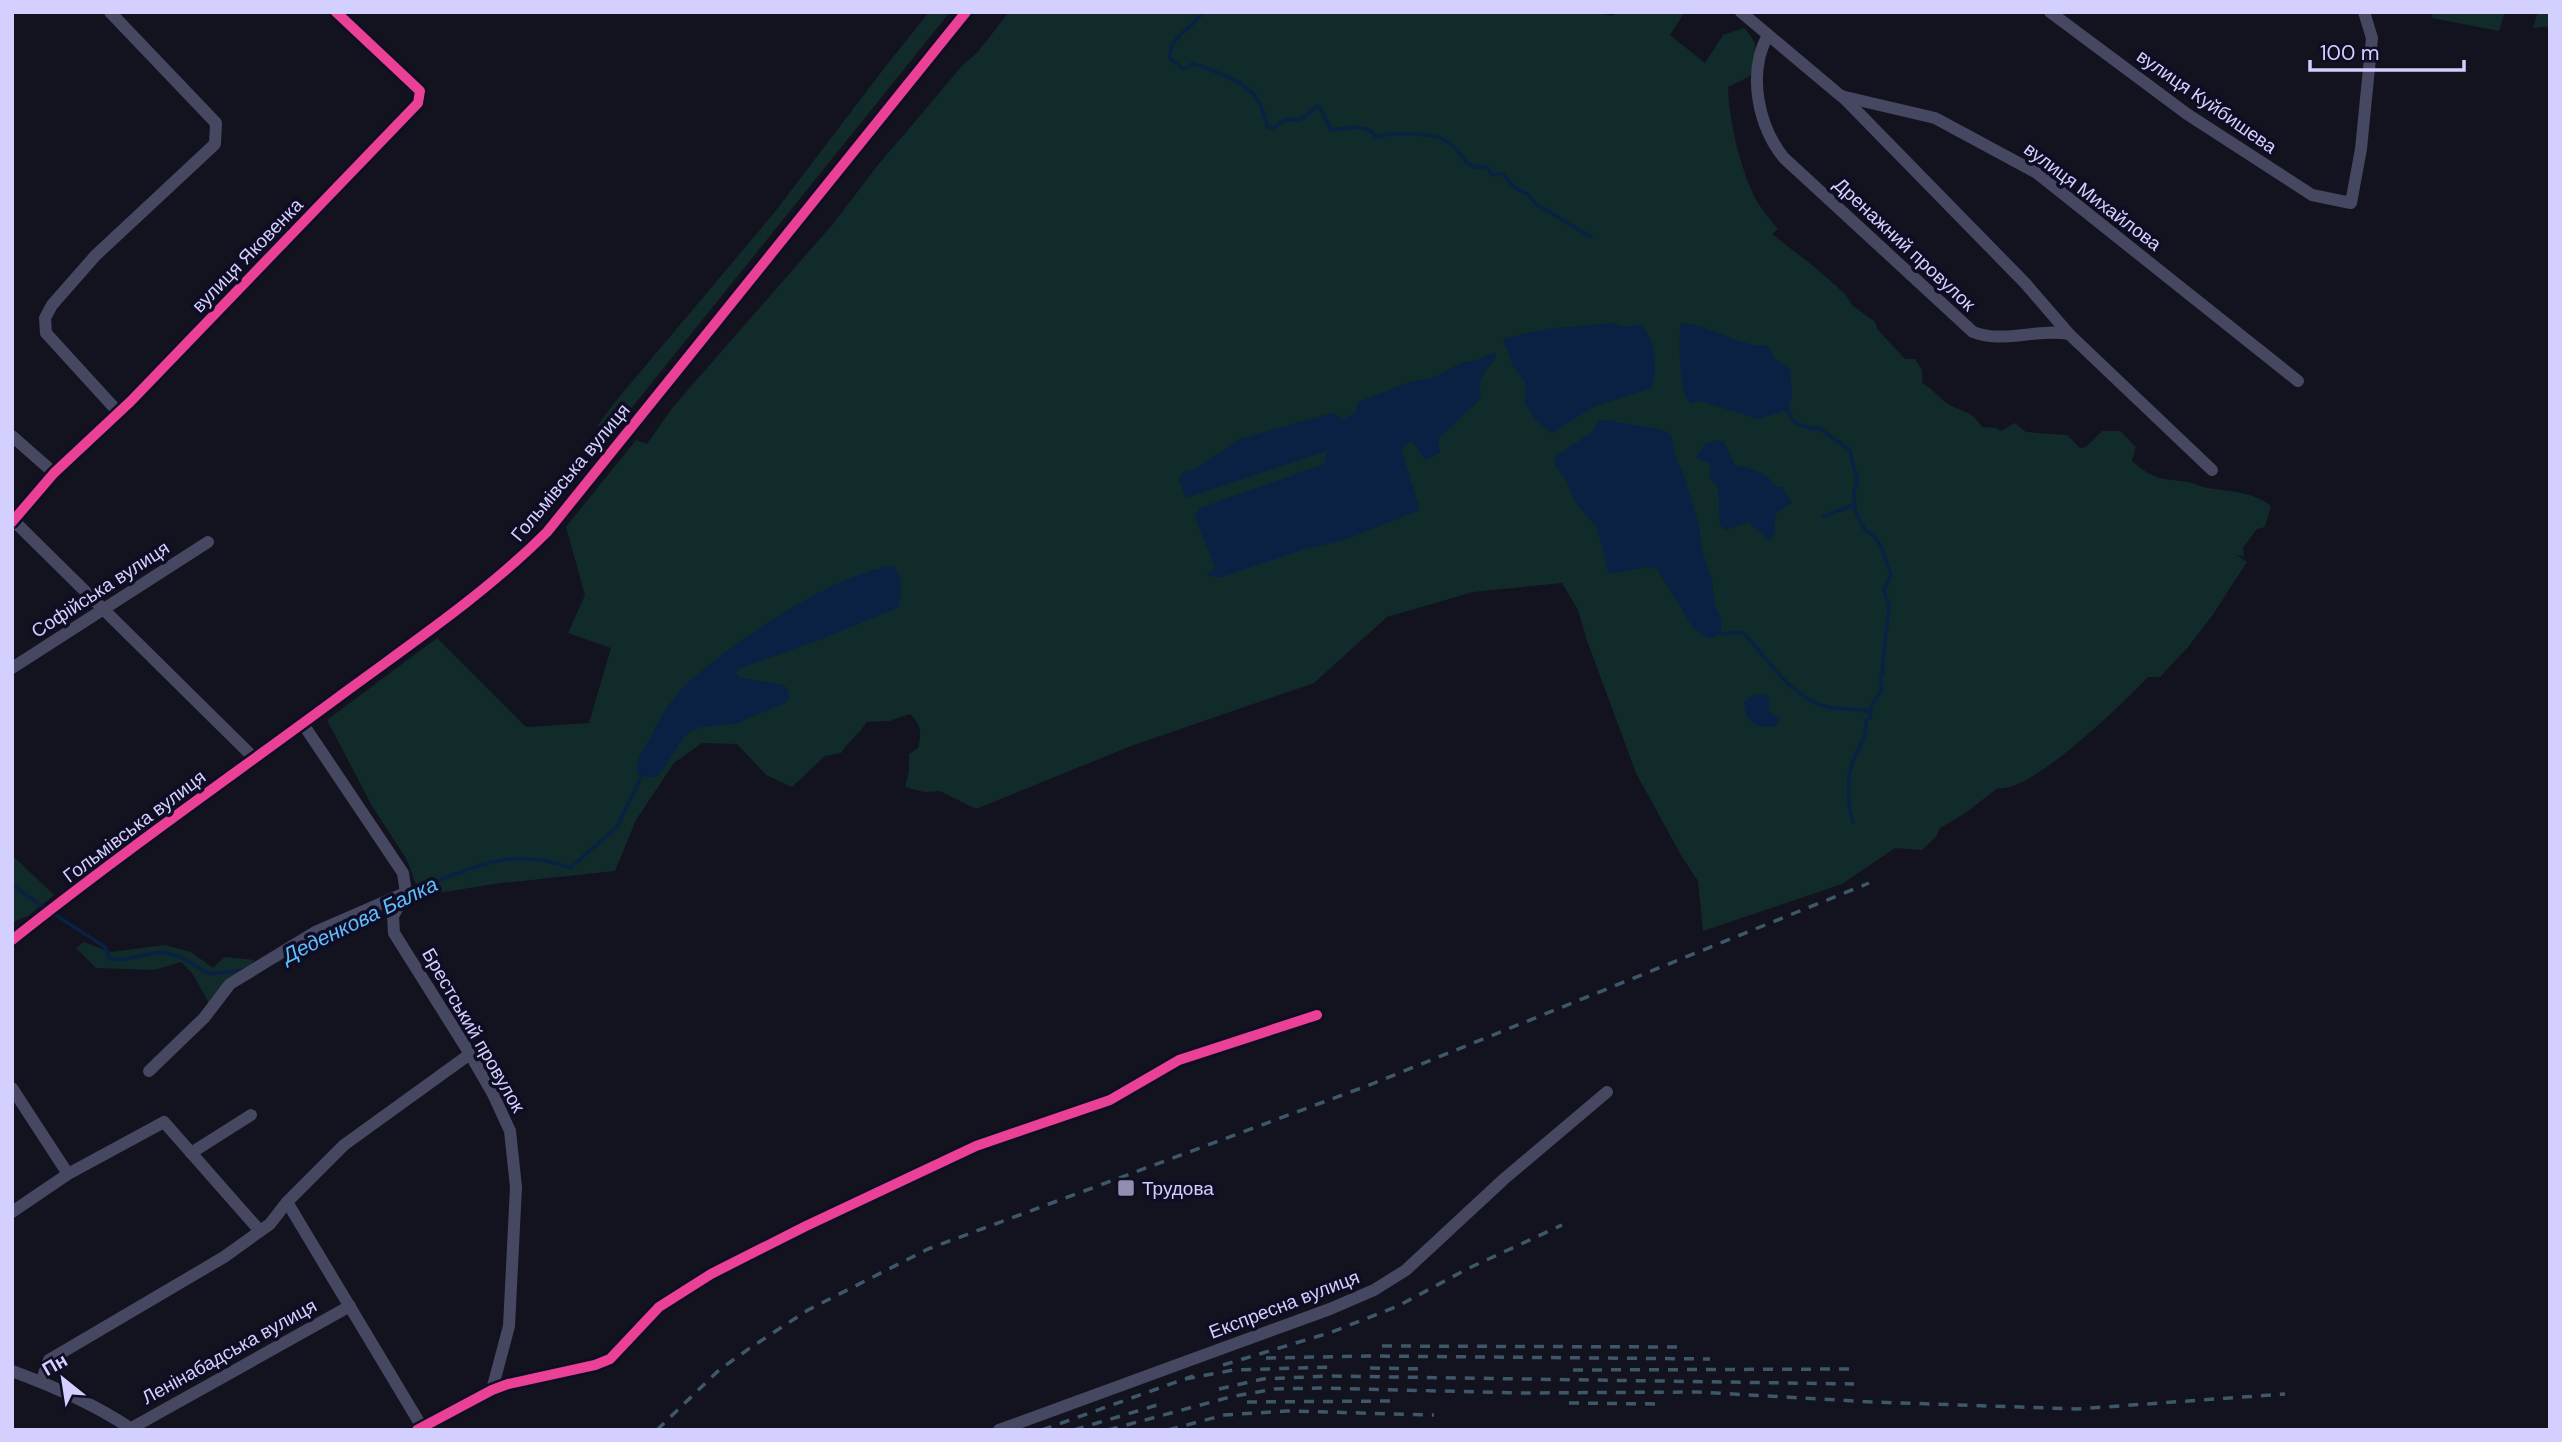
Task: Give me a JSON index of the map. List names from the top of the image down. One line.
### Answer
{"streets":{"street":["вулиця Куйбишева","вулиця Михайлова","Дренажний провулок","вулиця Яковенка","Гольмівська вулиця","Софійська вулиця","Брестський провулок","Експресна вулиця","Ленінабадська вулиця"]},"crossings":[["вулиця Михайлова","Дренажний провулок"]],"water":["Деденкова Балка"],"places":{"transit":["Трудова"]},"scale_bar":"100 m","north":"top left"}
